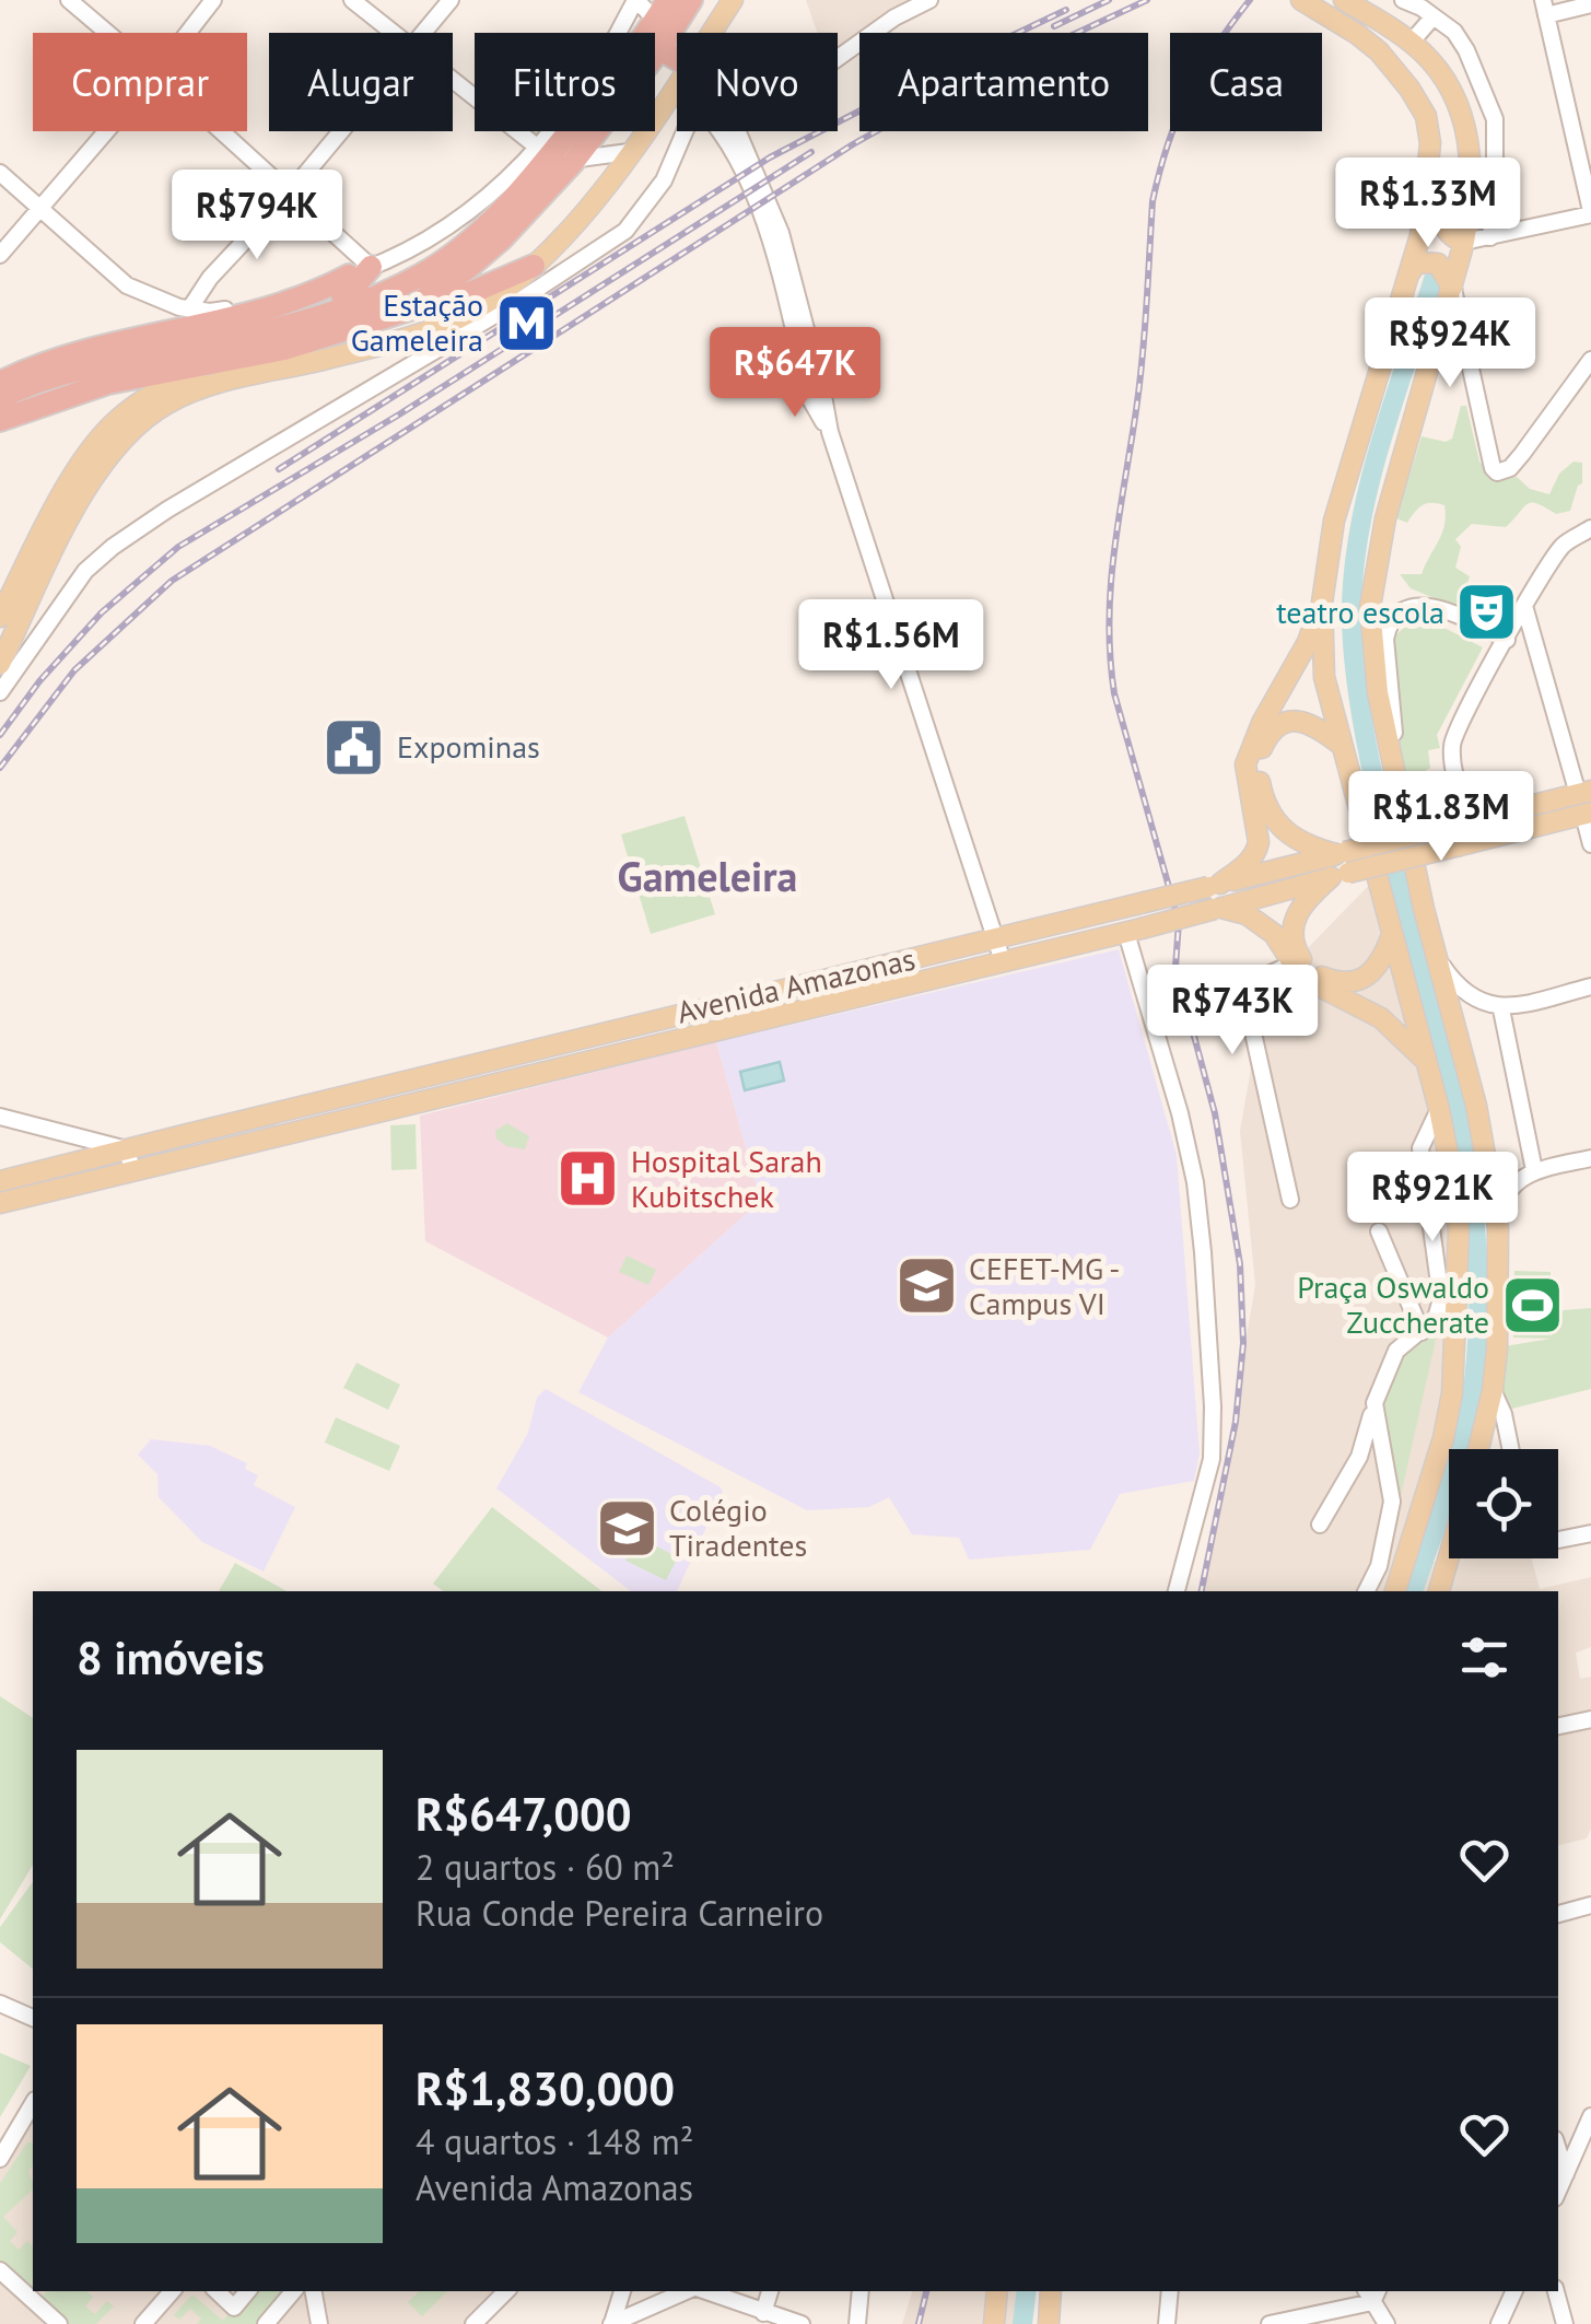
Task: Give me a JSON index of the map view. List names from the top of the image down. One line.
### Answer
{"streets":{"main road":["Avenida Amazonas"]},"districts":["Gameleira"],"places":{"metro station":["Estação Gameleira"],"theatre":["teatro escola"],"public building":["Expominas"],"hospital":["Hospital Sarah Kubitschek"],"school or university":["CEFET-MG - Campus VI","Colégio Tiradentes"],"sports":["Praça Oswaldo Zuccherate"]},"page":{"chip":["Comprar","Alugar","Filtros","Novo","Apartamento","Casa"],"price":["R$1.33M","R$794K","R$924K","R$647K","R$1.56M","R$1.83M","R$743K","R$921K"],"heading":"8 imóveis","list":[{"name":"R$647,000","note":"2 quartos · 60 m² · Rua Conde Pereira Carneiro"},{"name":"R$1,830,000","note":"4 quartos · 148 m² · Avenida Amazonas"}]}}
